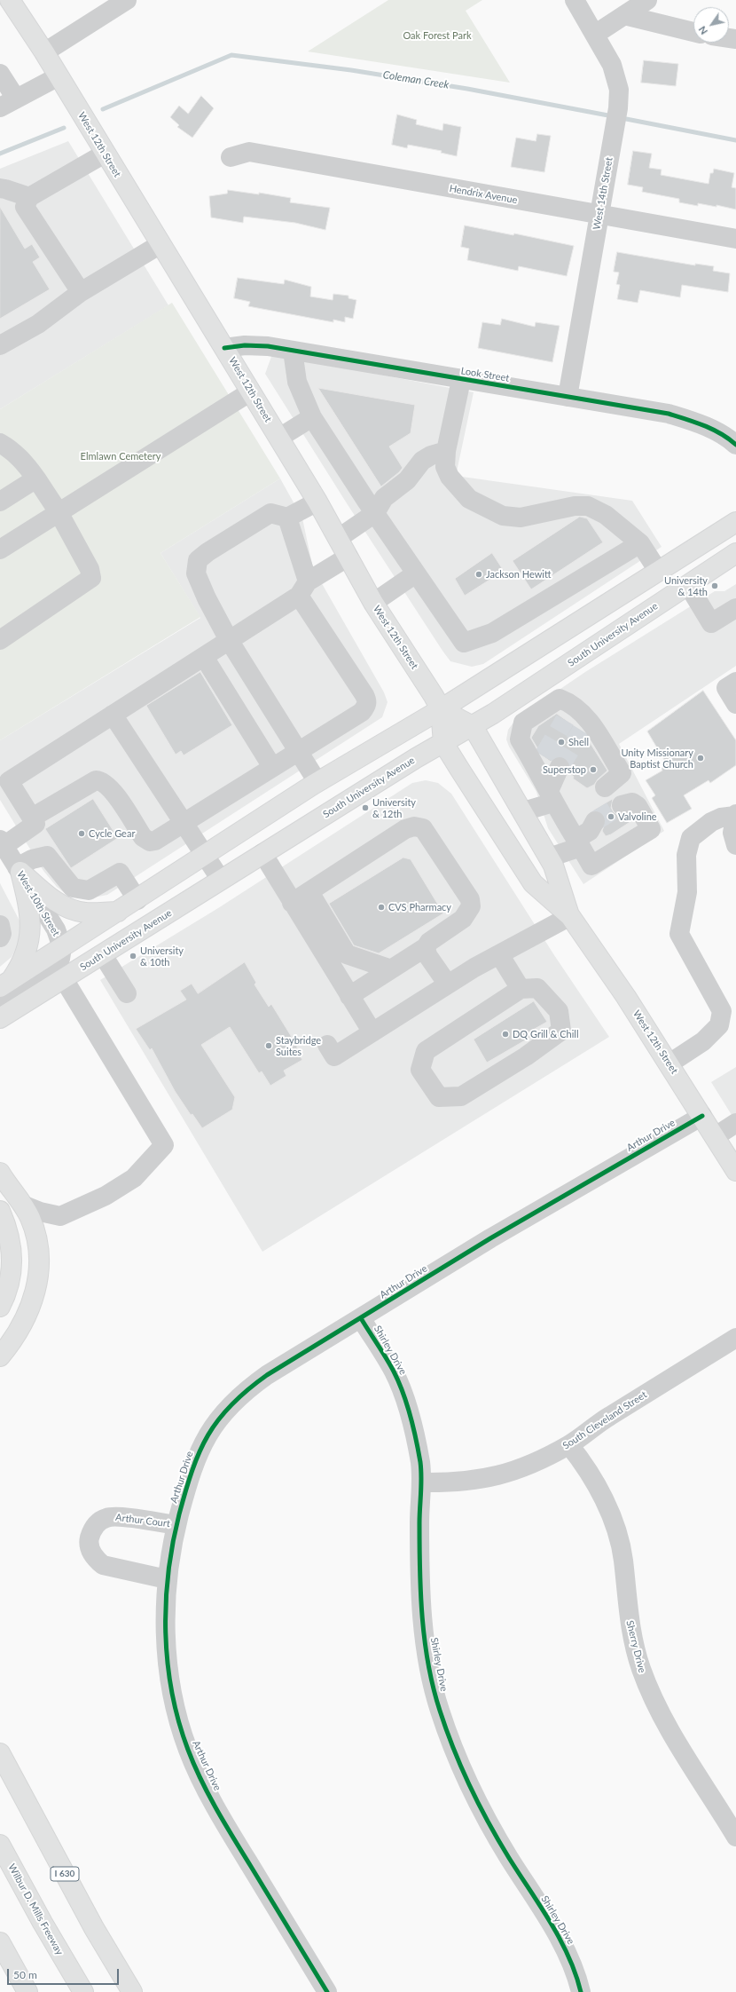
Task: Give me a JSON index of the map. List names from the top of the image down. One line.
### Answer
{"streets":{"main road":["West 12th Street","South University Avenue","I 630","Wilbur D. Mills Freeway"],"street":["West 14th Street","Hendrix Avenue","Look Street","West 10th Street","Arthur Drive","Shirley Drive","South Cleveland Street","Arthur Court","Sherry Drive"]},"crossings":[["West 12th Street","Look Street"],["West 12th Street","South University Avenue"],["West 12th Street","Arthur Drive"],["West 14th Street","Hendrix Avenue"],["West 14th Street","Look Street"],["Arthur Drive","Shirley Drive"],["Arthur Drive","Arthur Court"],["Shirley Drive","South Cleveland Street"],["South Cleveland Street","Sherry Drive"]],"water":["Coleman Creek"],"parks":["Oak Forest Park","Elmlawn Cemetery"],"places":["Jackson Hewitt","University & 14th","Shell","Unity Missionary Baptist Church","Superstop","University & 12th","Valvoline","Cycle Gear","CVS Pharmacy","University & 10th","DQ Grill & Chill","Staybridge Suites"],"scale_bar":"50 m","north":"bottom left"}
